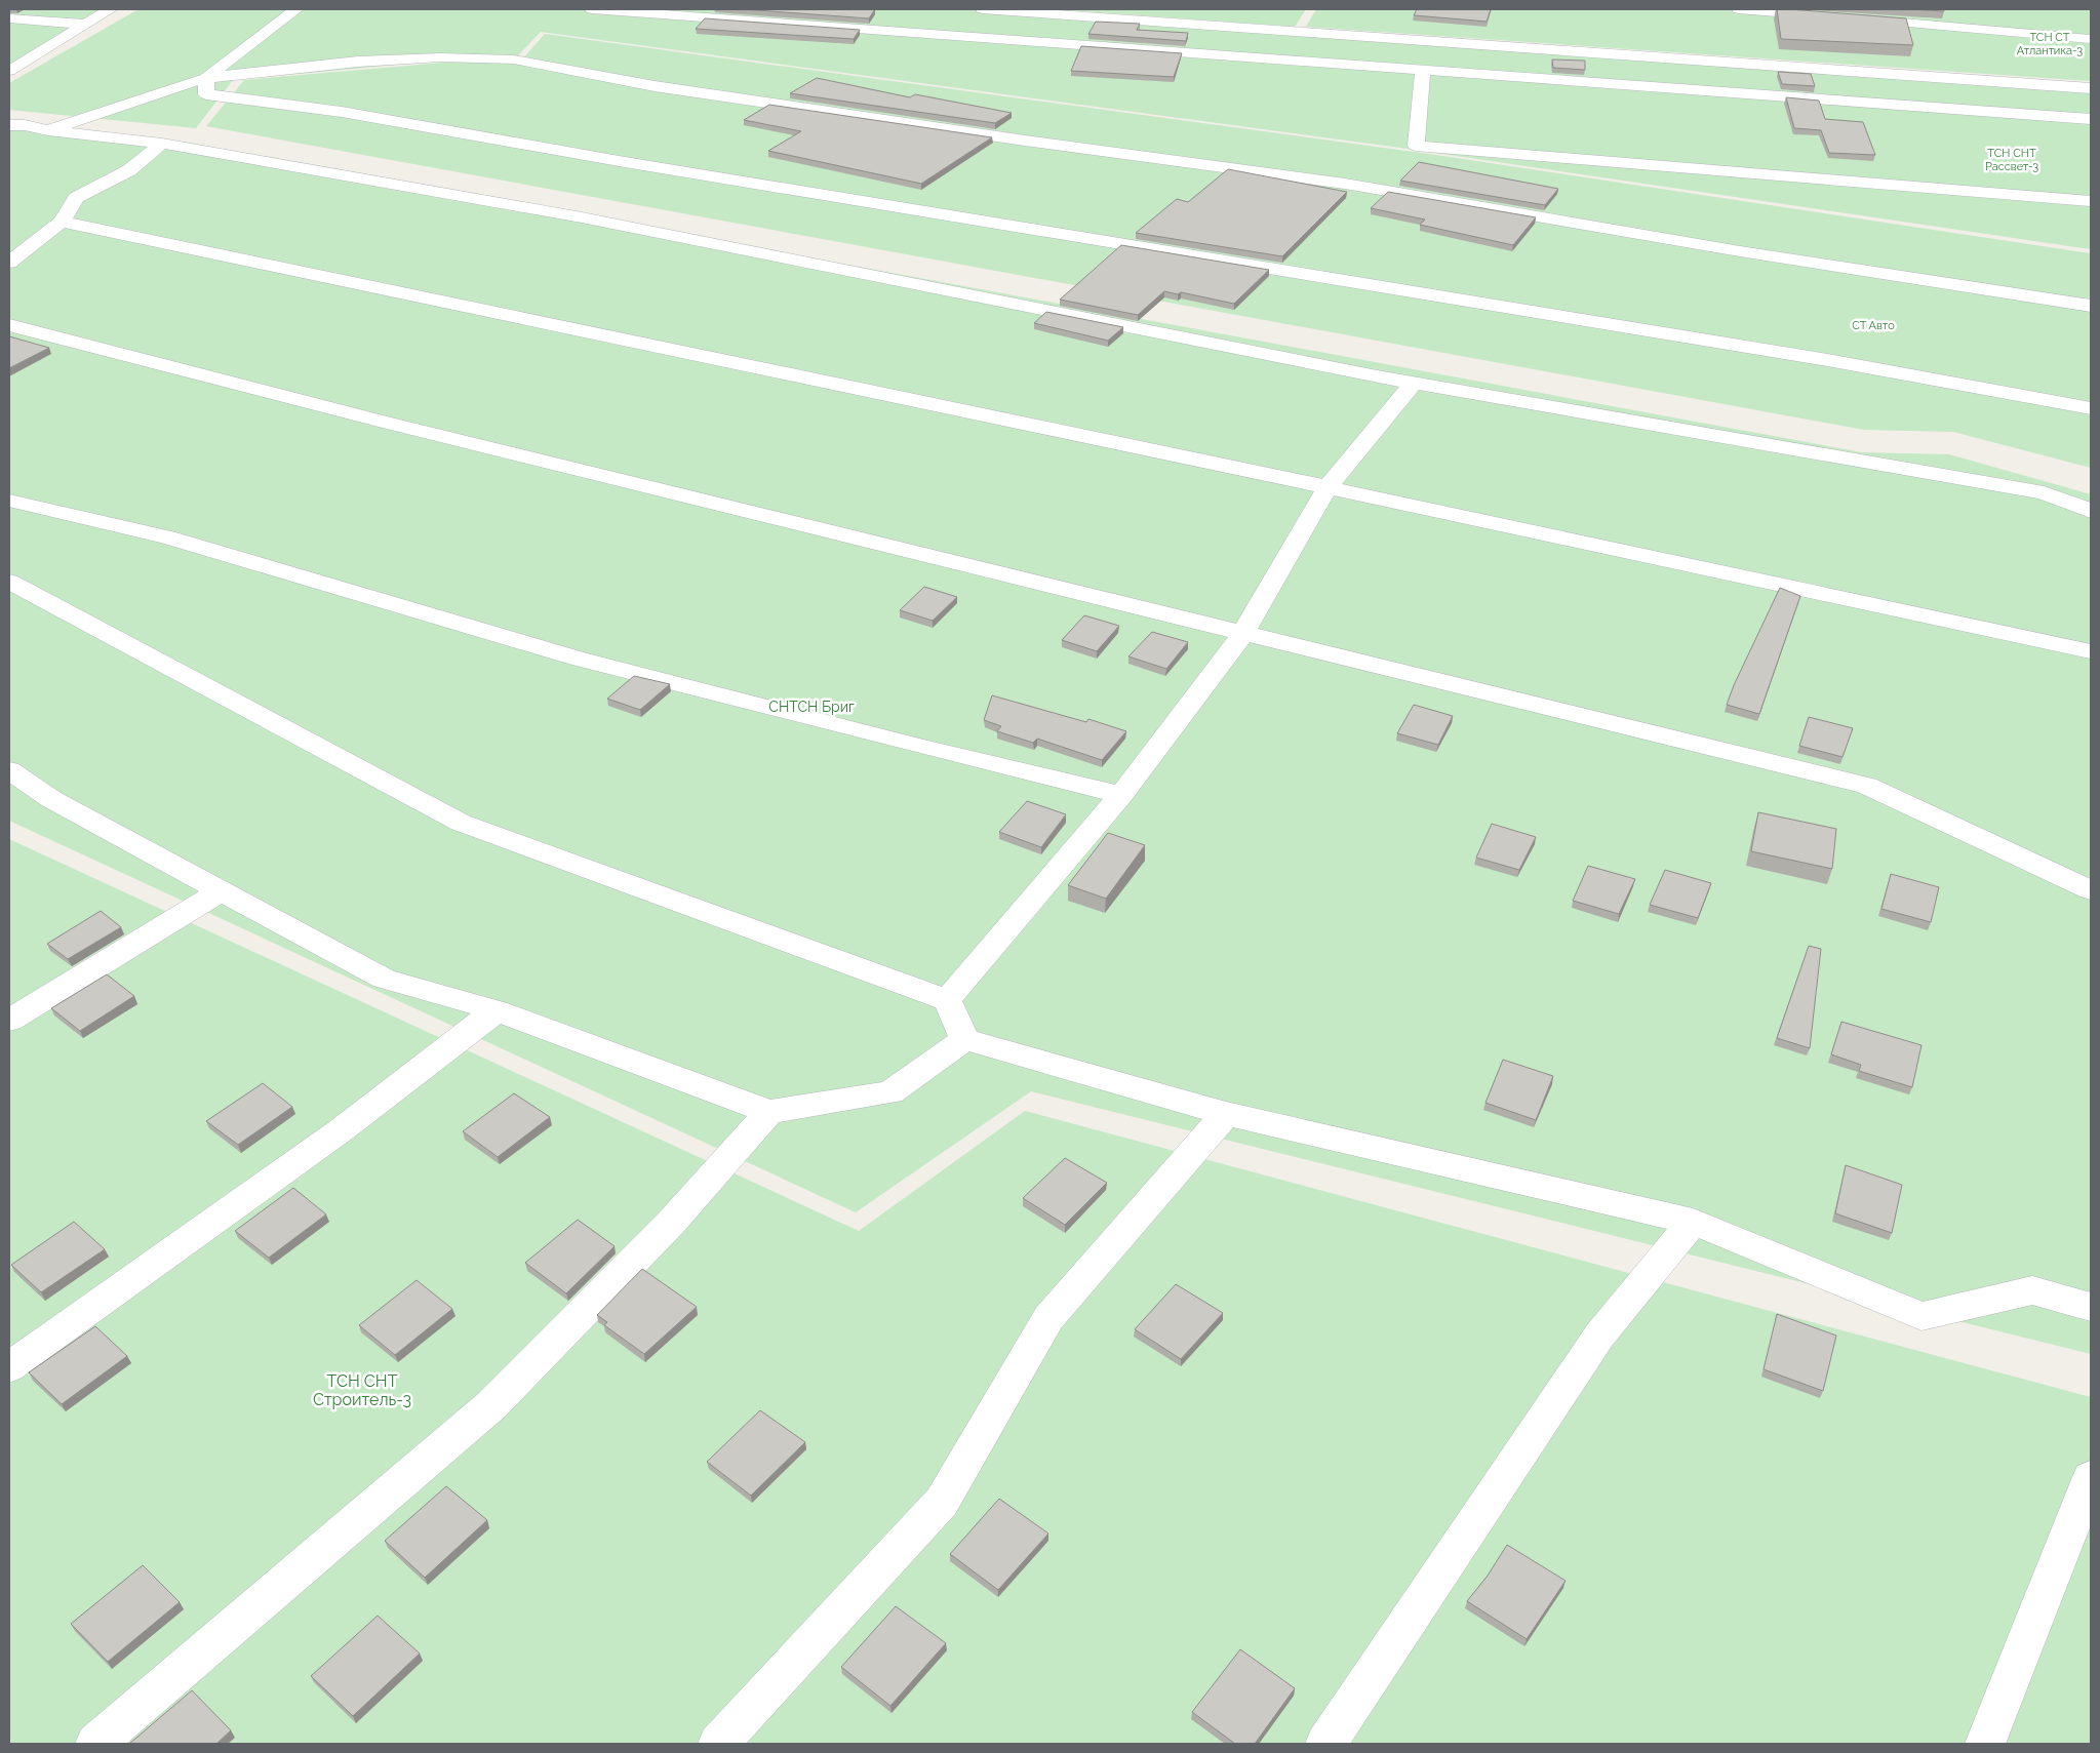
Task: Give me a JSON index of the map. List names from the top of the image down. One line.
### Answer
{"parks":["ТСН СТ Атлантика-3","ТСН СНТ Рассвет-3","СТ Авто","СНТСН Бриг","ТСН СНТ Строитель-3"]}
